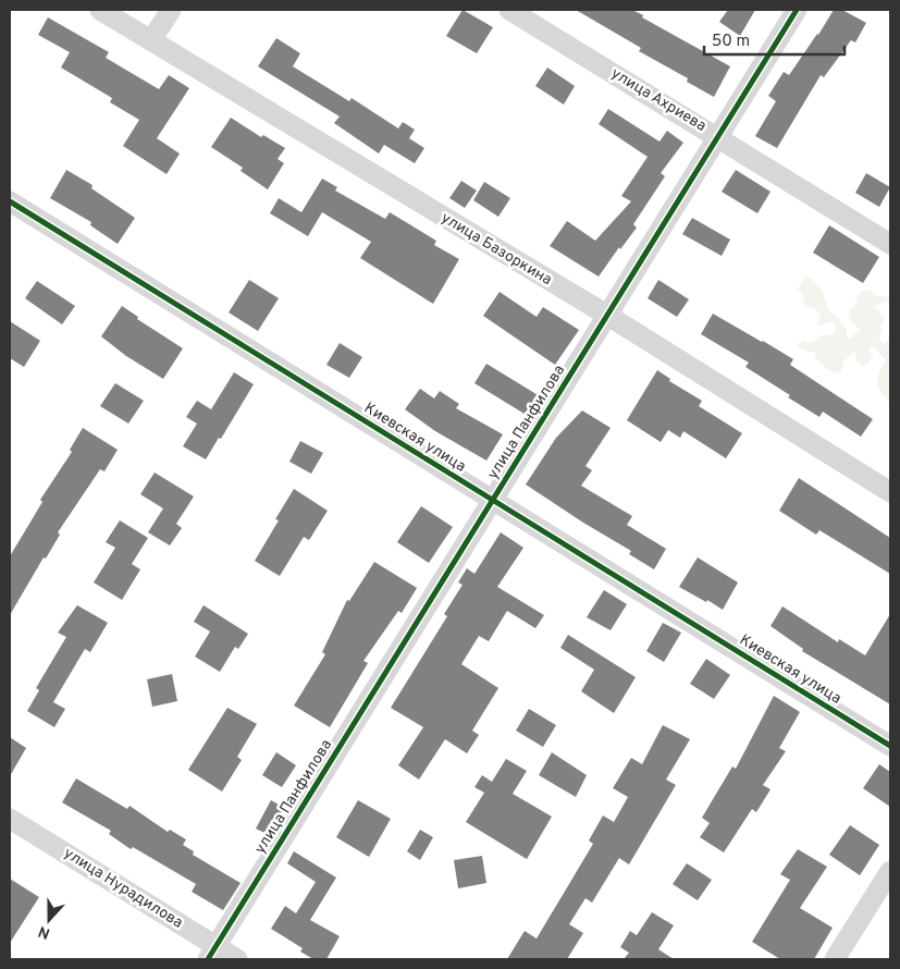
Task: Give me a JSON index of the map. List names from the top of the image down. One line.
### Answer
{"streets":{"street":["улица Ахриева","улица Базоркина","улица Панфилова","Киевская улица","улица Нурадилова"]},"crossings":[["улица Ахриева","улица Панфилова"],["улица Базоркина","улица Панфилова"],["улица Панфилова","Киевская улица"],["улица Панфилова","улица Нурадилова"]],"scale_bar":"50 m","north":"bottom"}
